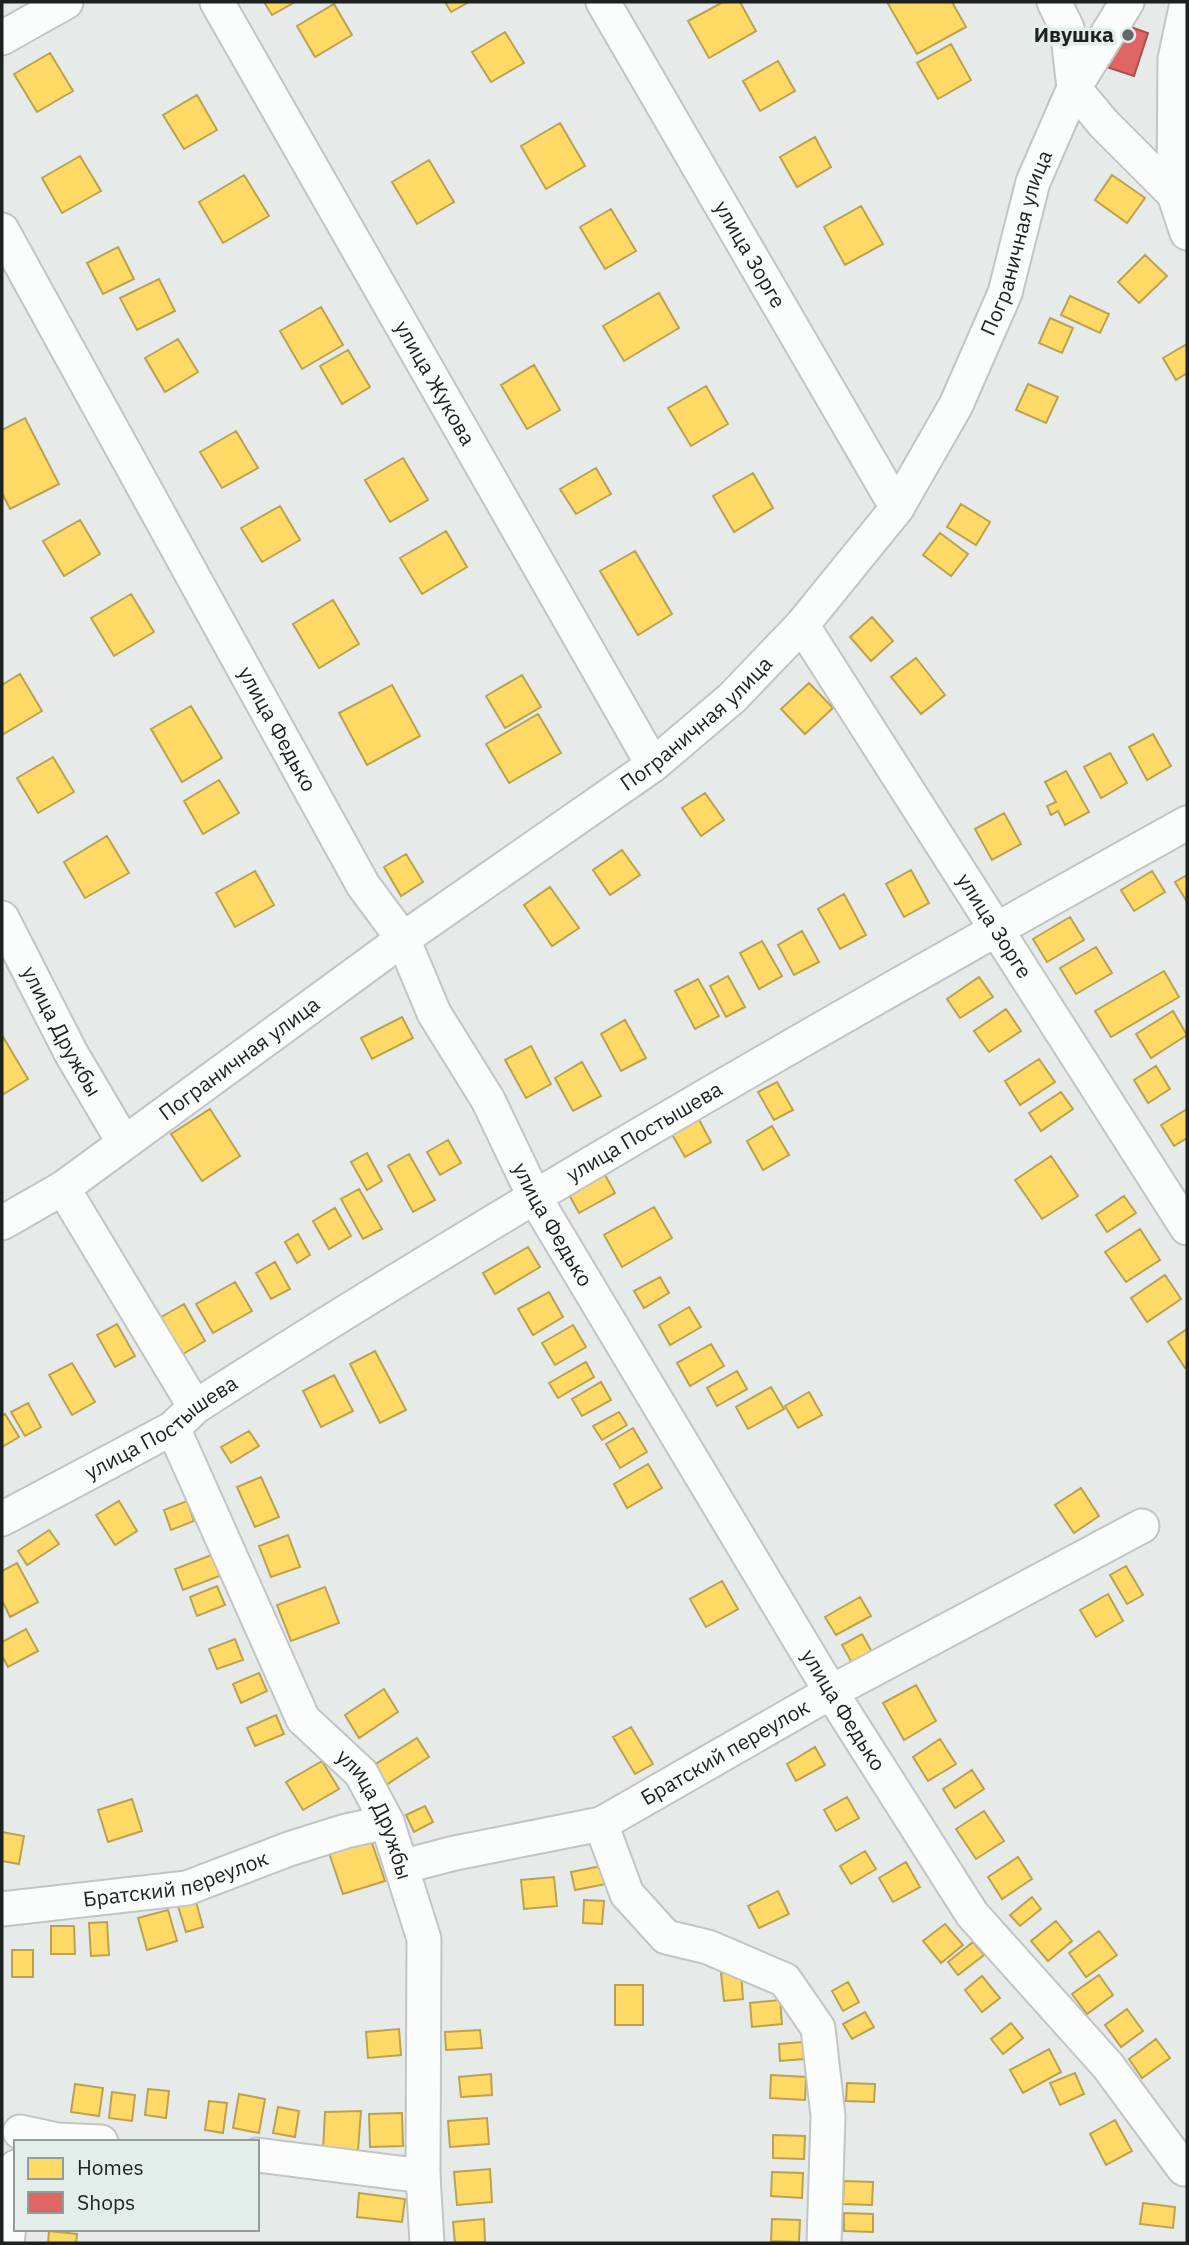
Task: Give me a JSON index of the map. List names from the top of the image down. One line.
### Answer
{"streets":{"street":["Пограничная улица","улица Зорге","улица Жукова","улица Федько","улица Дружбы","улица Постышева","Братский переулок"]},"crossings":[["Пограничная улица","улица Зорге"],["Пограничная улица","улица Жукова"],["Пограничная улица","улица Федько"],["Пограничная улица","улица Дружбы"],["улица Зорге","улица Постышева"],["улица Федько","улица Постышева"],["улица Федько","Братский переулок"],["улица Дружбы","улица Постышева"],["улица Дружбы","Братский переулок"]],"places":["Ивушка"],"legend":["Homes","Shops"]}
